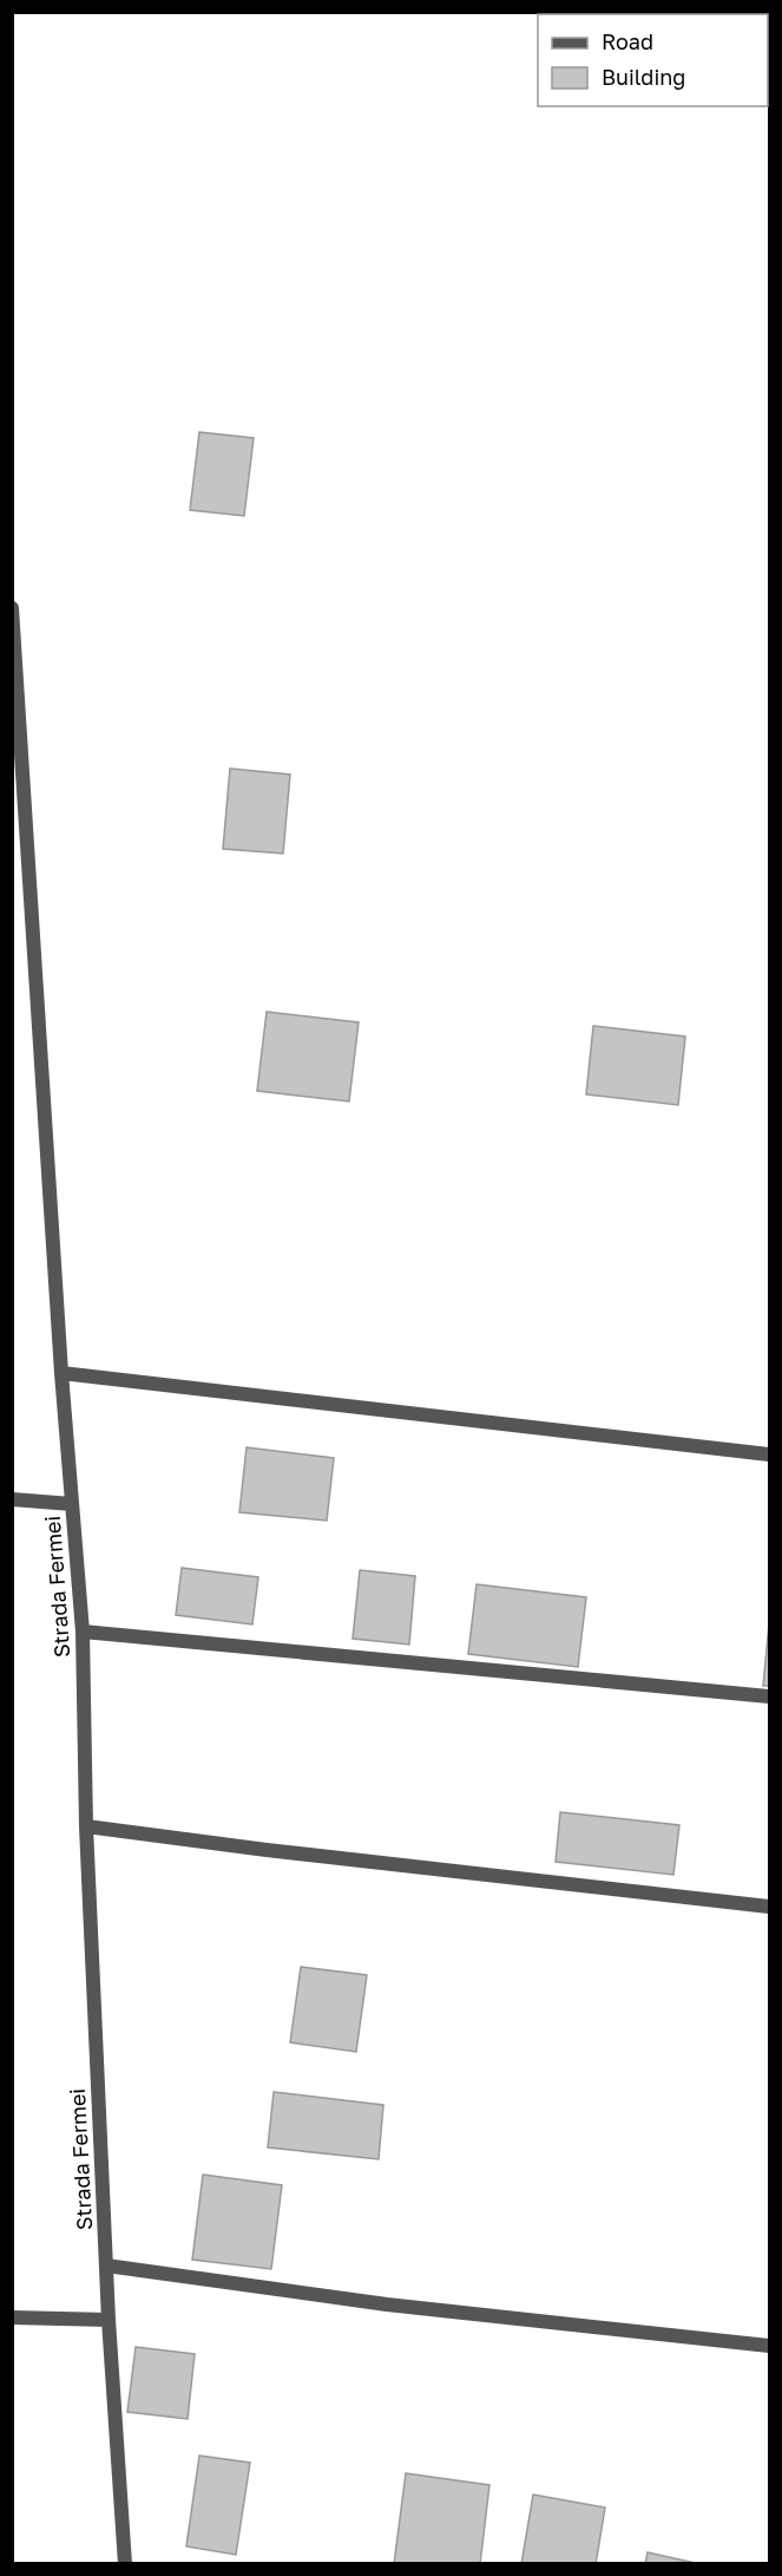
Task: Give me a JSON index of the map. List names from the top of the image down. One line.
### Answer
{"streets":{"street":["Strada Fermei"]},"legend":["Road","Building"]}
